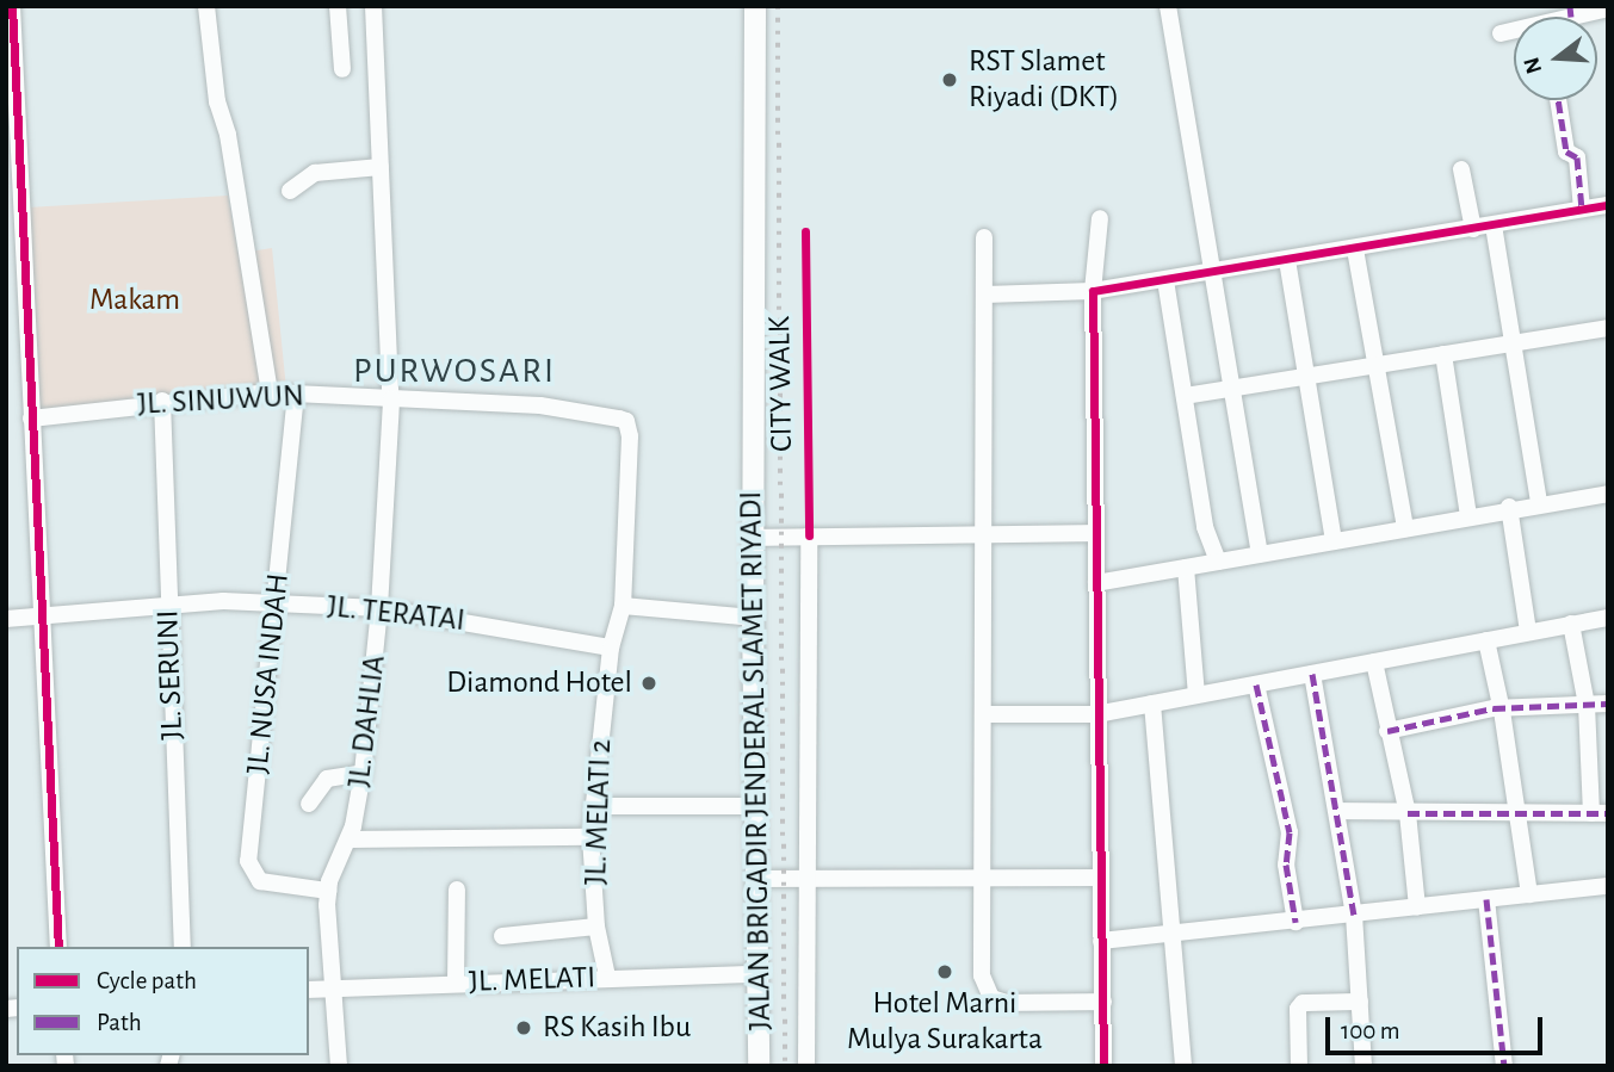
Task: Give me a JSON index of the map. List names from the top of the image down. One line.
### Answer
{"streets":{"main road":["JALAN BRIGADIR JENDERAL SLAMET RIYADI"],"street":["JL. SINUWUN","JL. TERATAI","JL. NUSA INDAH","JL. SERUNI","JL. DAHLIA","JL. MELATI 2","JL. MELATI"],"cycle path":["CITY WALK"]},"crossings":[["JL. SINUWUN","JL. NUSA INDAH"],["JL. SINUWUN","JL. SERUNI"],["JL. SINUWUN","JL. DAHLIA"],["JL. TERATAI","JL. NUSA INDAH"],["JL. TERATAI","JL. SERUNI"],["JL. TERATAI","JL. DAHLIA"],["JL. TERATAI","JL. MELATI 2"],["JL. NUSA INDAH","JL. DAHLIA"],["JL. DAHLIA","JL. MELATI"],["JALAN BRIGADIR JENDERAL SLAMET RIYADI","JL. MELATI"],["JL. MELATI 2","JL. MELATI"]],"districts":["PURWOSARI"],"parks":["Makam"],"places":["RST Slamet Riyadi (DKT)","Diamond Hotel","Hotel Marni Mulya Surakarta","RS Kasih Ibu"],"legend":["Cycle path","Path"],"scale_bar":"100 m","north":"left"}
